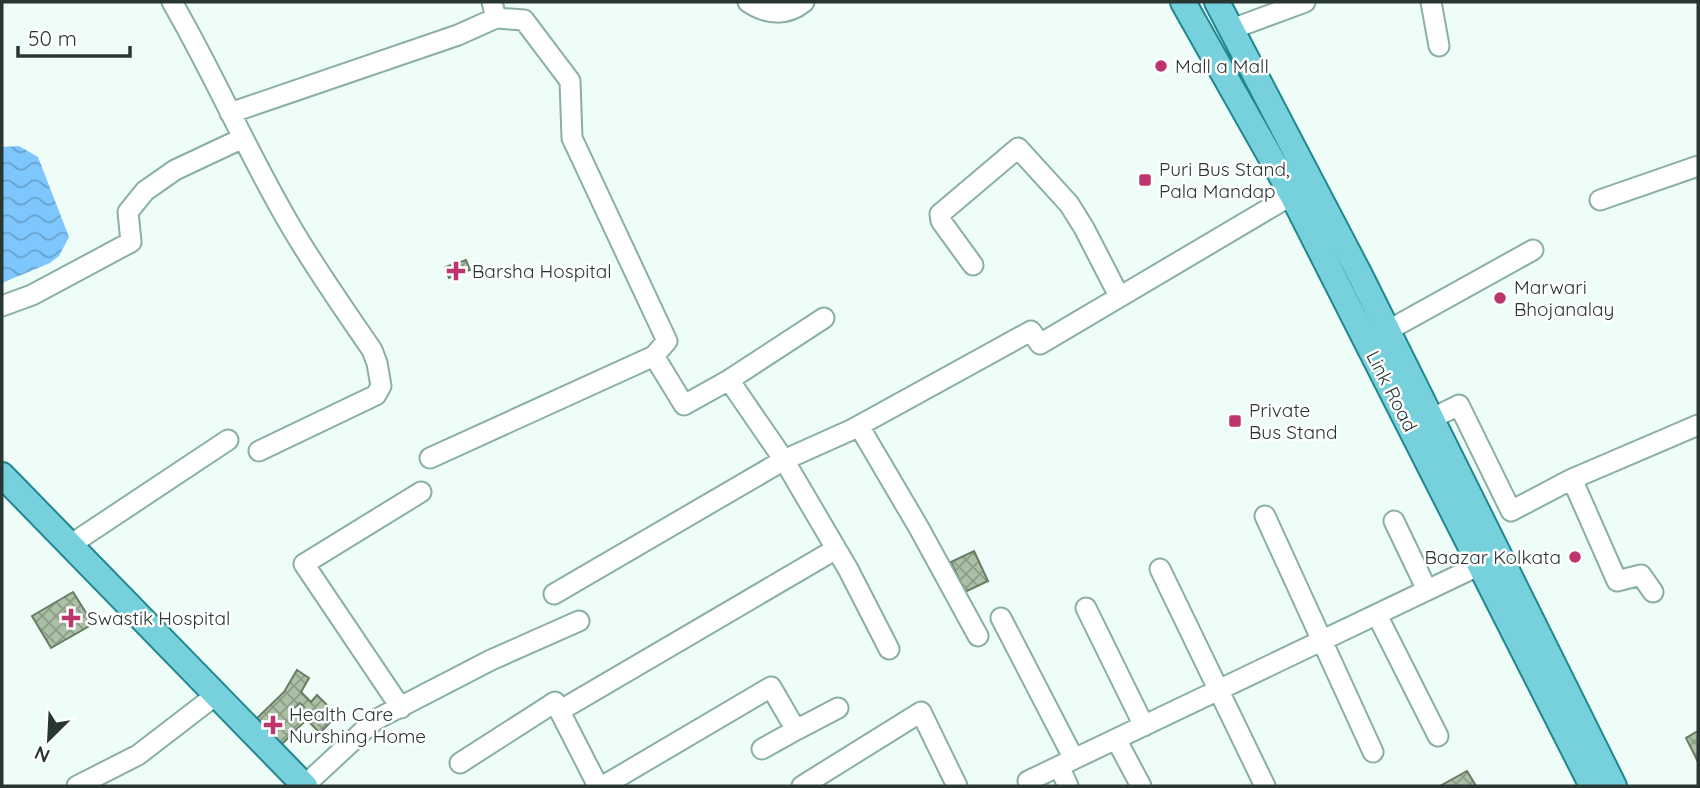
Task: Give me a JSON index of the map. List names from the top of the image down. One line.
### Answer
{"streets":{"main road":["Link Road"]},"places":{"other":["Mall a Mall","Marwari Bhojanalay","Baazar Kolkata"],"transit":["Puri Bus Stand, Pala Mandap","Private Bus Stand"],"health":["Barsha Hospital","Swastik Hospital","Health Care Nurshing Home"]},"scale_bar":"50 m","north":"bottom left"}
